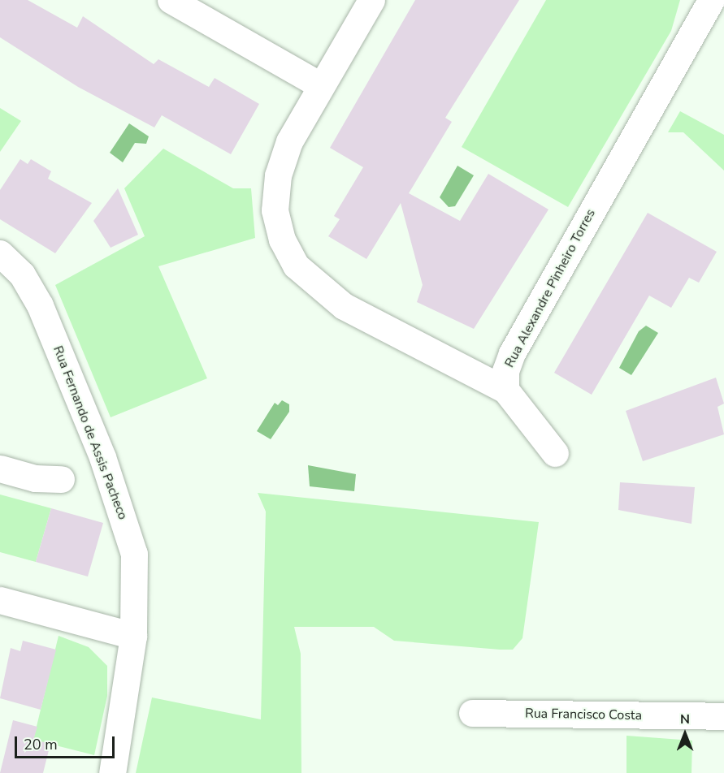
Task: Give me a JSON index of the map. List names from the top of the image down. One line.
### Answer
{"streets":{"street":["Rua Alexandre Pinheiro Torres","Rua Fernando de Assis Pacheco","Rua Francisco Costa"]},"scale_bar":"20 m","north":"top"}
